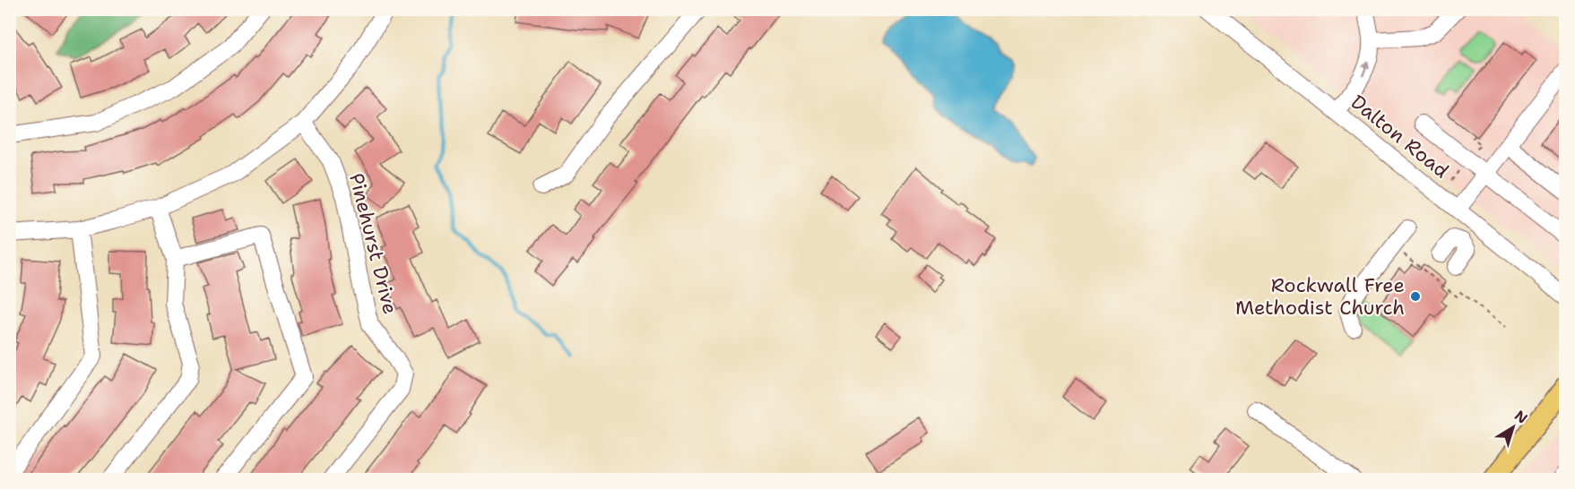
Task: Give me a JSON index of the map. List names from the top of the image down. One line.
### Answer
{"streets":{"street":["Dalton Road","Pinehurst Drive"]},"places":["Rockwall Free Methodist Church"],"north":"top right"}
